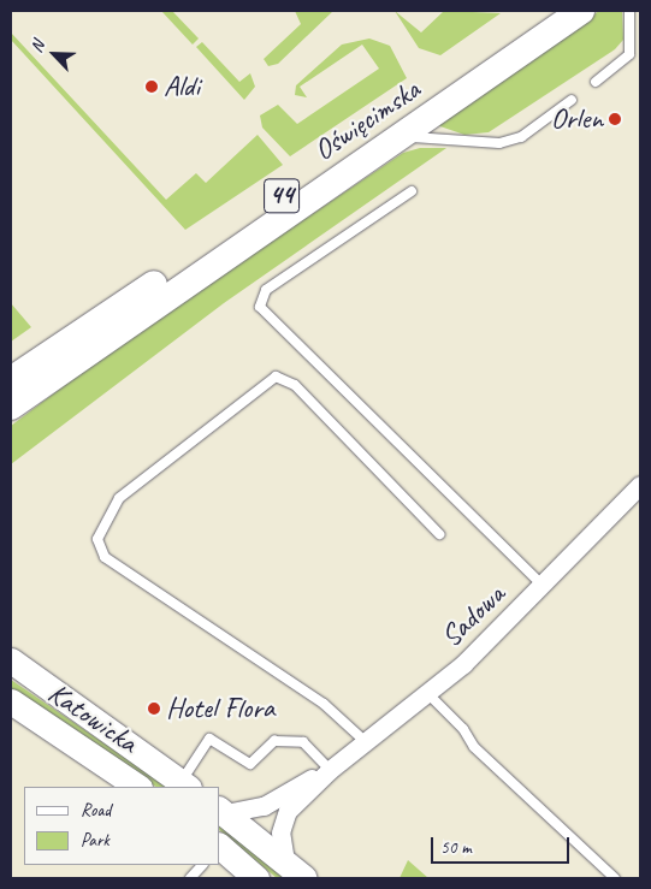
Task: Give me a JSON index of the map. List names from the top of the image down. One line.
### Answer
{"streets":{"main road":["Oświęcimska","44","Katowicka"],"street":["Sadowa"]},"places":["Aldi","Orlen","Hotel Flora"],"legend":["Road","Park"],"scale_bar":"50 m","north":"top left"}
